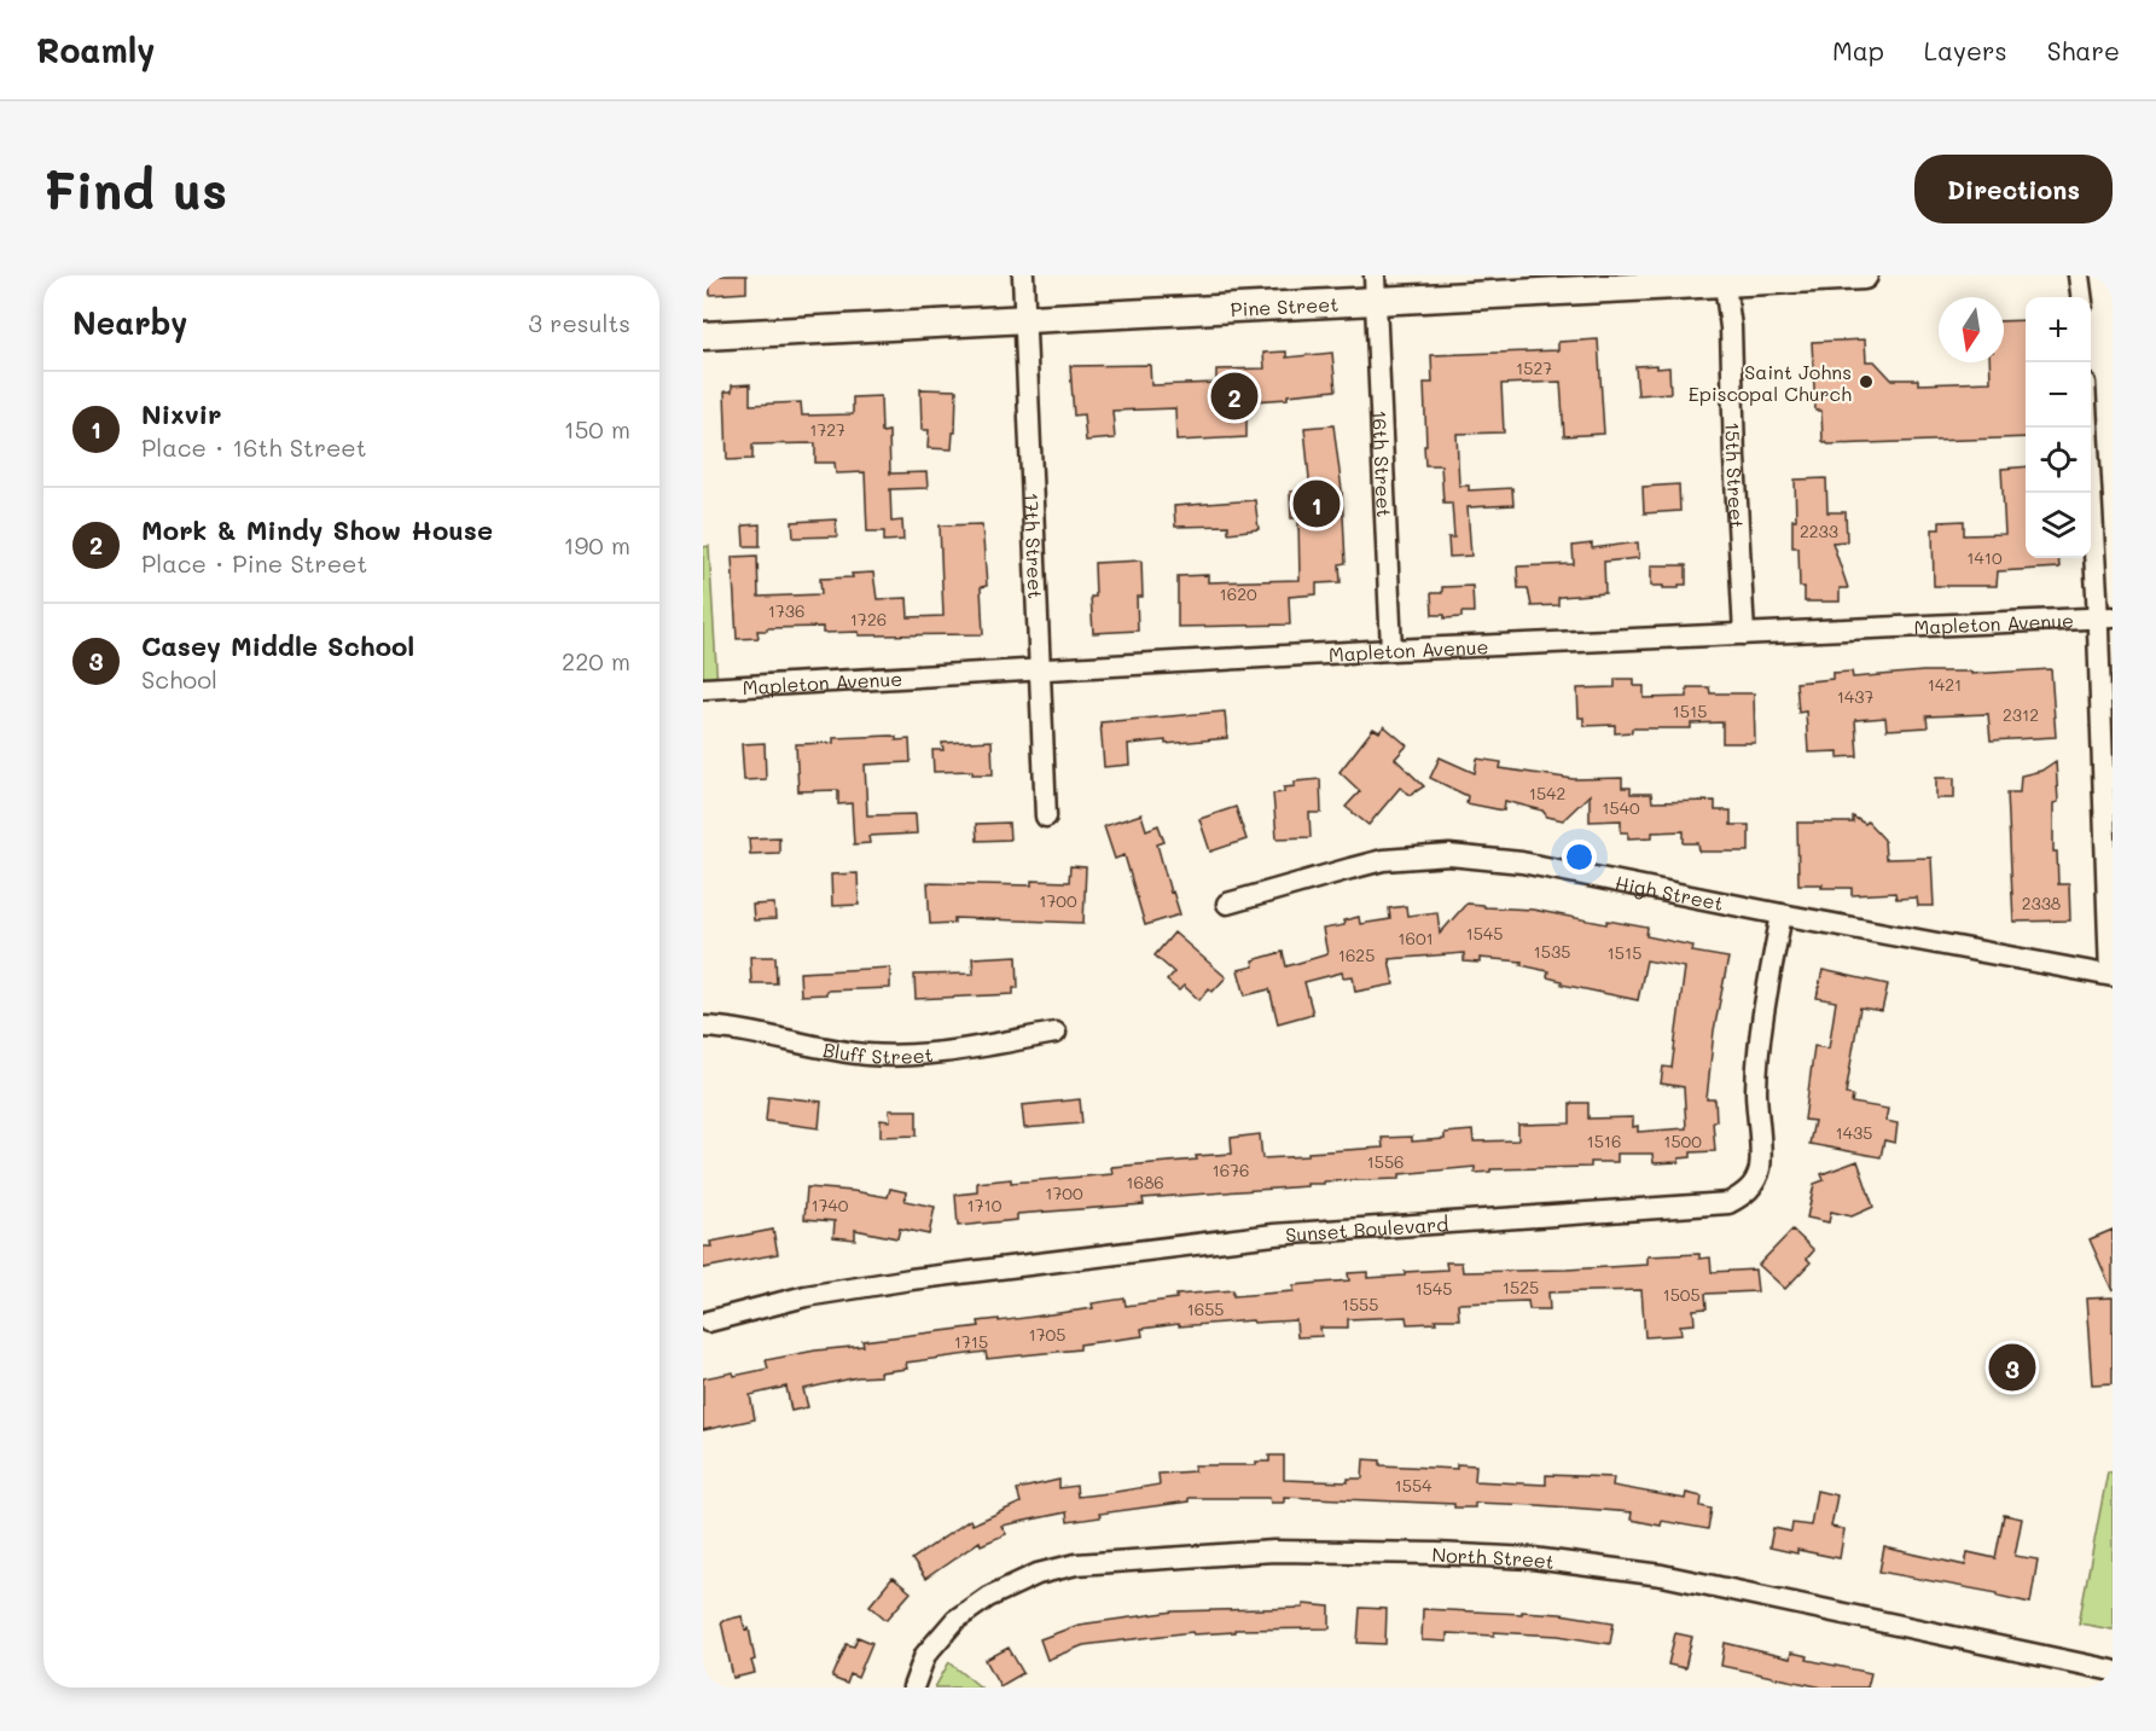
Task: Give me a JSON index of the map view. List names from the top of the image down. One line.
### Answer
{"streets":{"street":["Pine Street","16th Street","15th Street","17th Street","Mapleton Avenue","High Street","Bluff Street","Sunset Boulevard","North Street"]},"crossings":[["Pine Street","16th Street"],["Pine Street","15th Street"],["Pine Street","17th Street"],["16th Street","Mapleton Avenue"],["15th Street","Mapleton Avenue"],["17th Street","Mapleton Avenue"],["High Street","Sunset Boulevard"]],"places":["Saint Johns Episcopal Church"],"house_numbers":["1527","1727","2233","1410","1620","1736","1726","1421","1437","1515","2312","1542","1540","1700","2338","1545","1601","1535","1515","1625","1435","1516","1500","1556","1676","1686","1700","1740","1710","1525","1545","1505","1555","1655","1705","1715","1554"],"north":"bottom","page":{"header":"Roamly","nav":["Map","Layers","Share"],"buttons":"Directions","title":"Find us","heading":["Nearby","3 results"],"map_buttons":["+","−"],"list":[{"mark":"1","name":"Nixvir","note":"Place · 16th Street","value":"150 m"},{"mark":"2","name":"Mork & Mindy Show House","note":"Place · Pine Street","value":"190 m"},{"mark":"3","name":"Casey Middle School","note":"School","value":"220 m"}],"pins":["2","1","3"]}}
